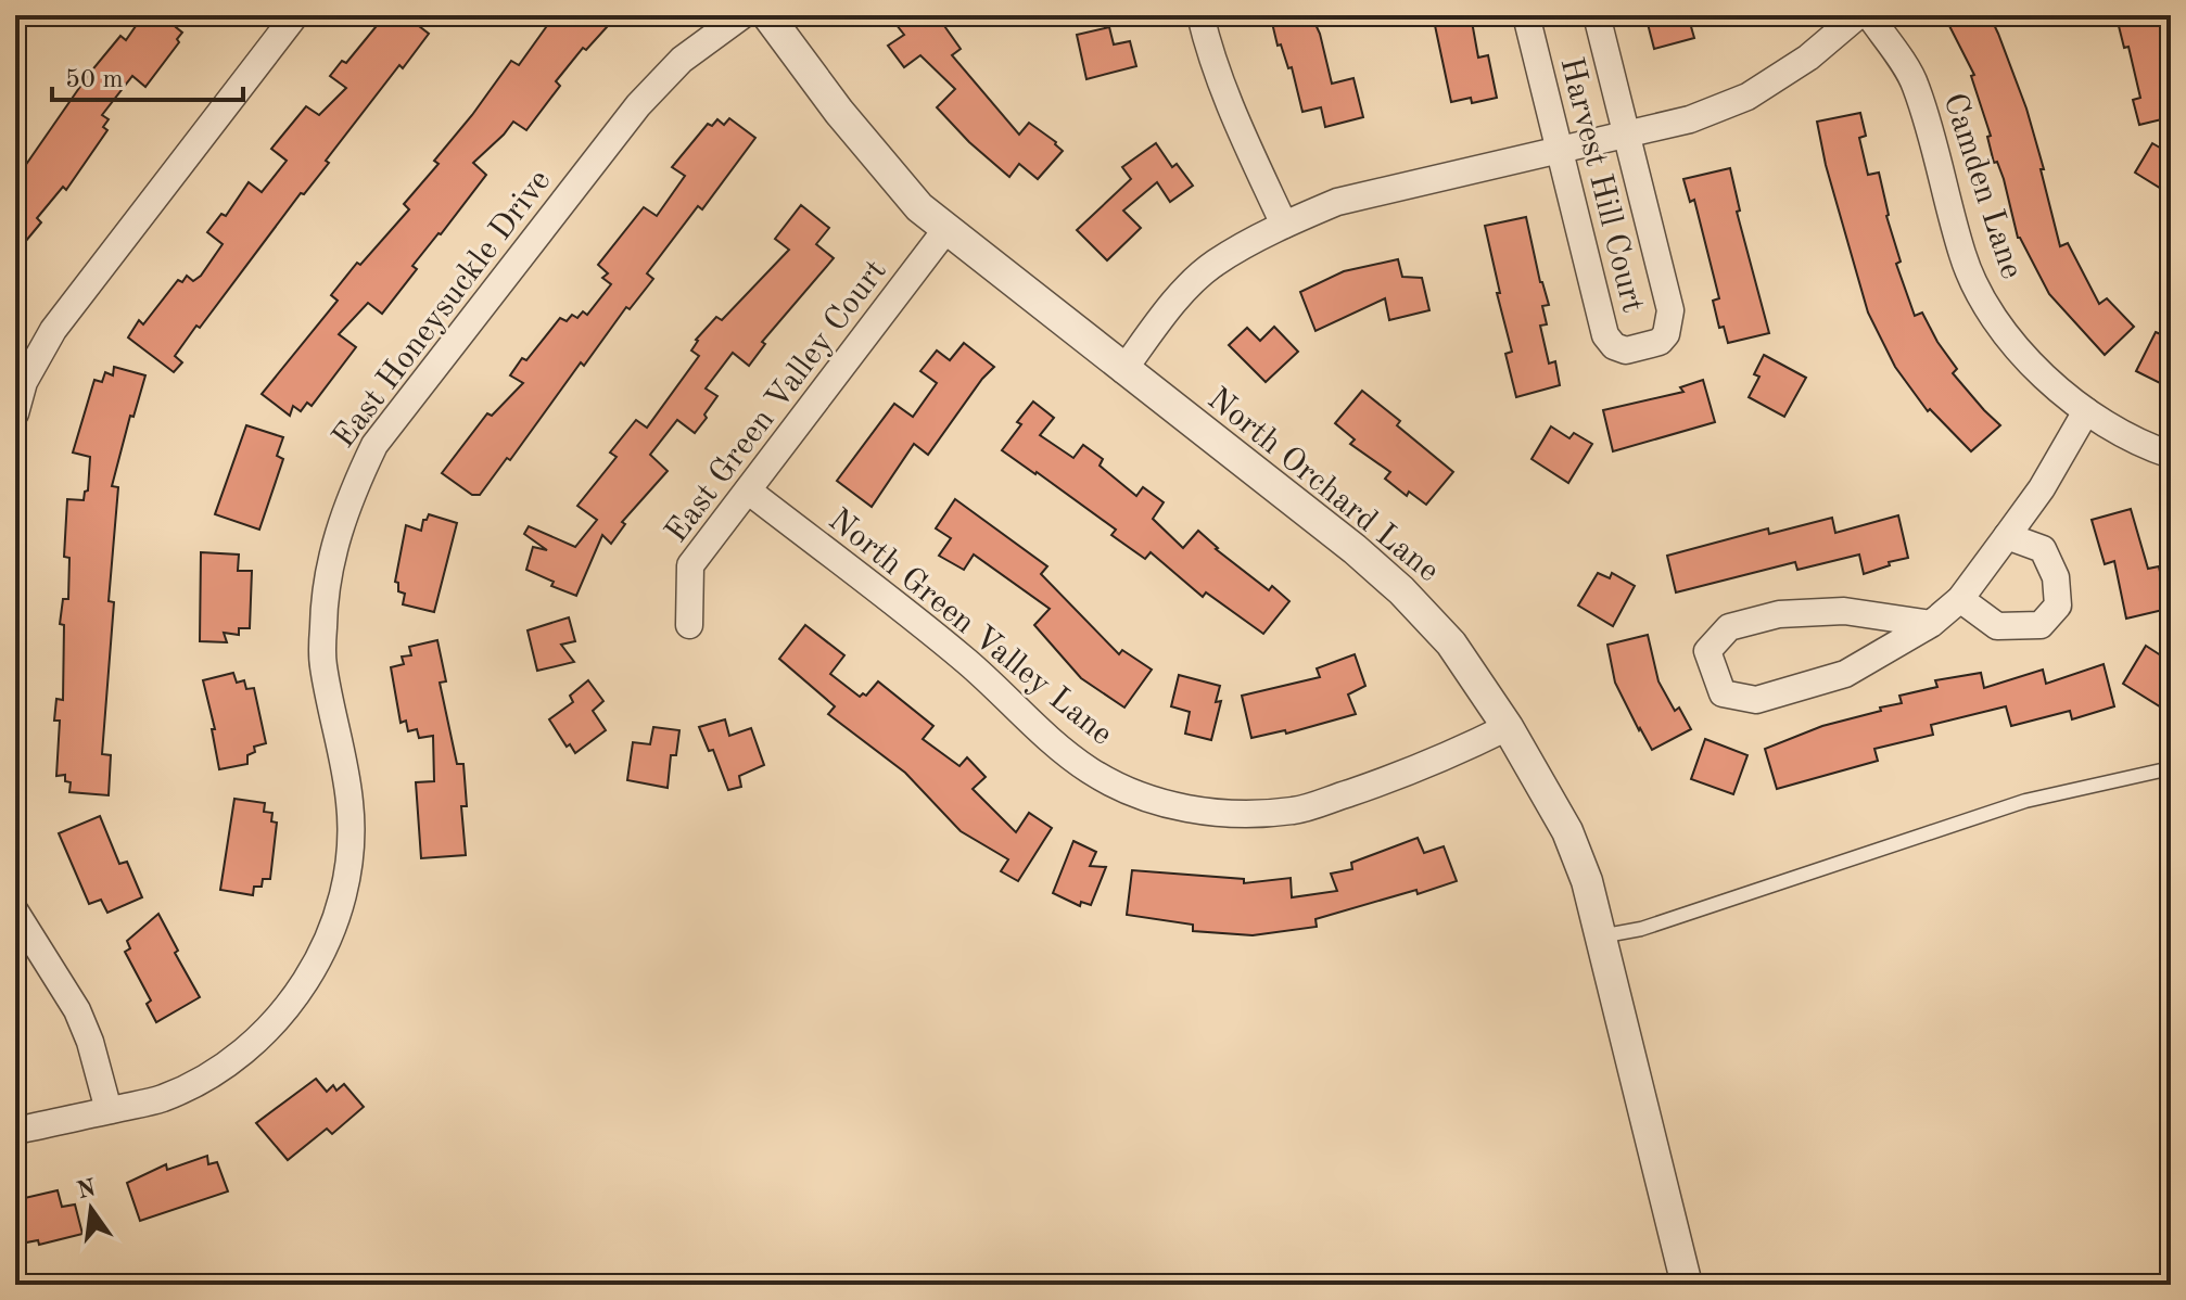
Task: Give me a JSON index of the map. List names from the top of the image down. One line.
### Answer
{"streets":{"street":["Harvest Hill Court","Camden Lane","East Honeysuckle Drive","East Green Valley Court","North Orchard Lane","North Green Valley Lane"]},"crossings":[["East Green Valley Court","North Orchard Lane"],["East Green Valley Court","North Green Valley Lane"],["North Orchard Lane","North Green Valley Lane"]],"scale_bar":"50 m","north":"top"}
